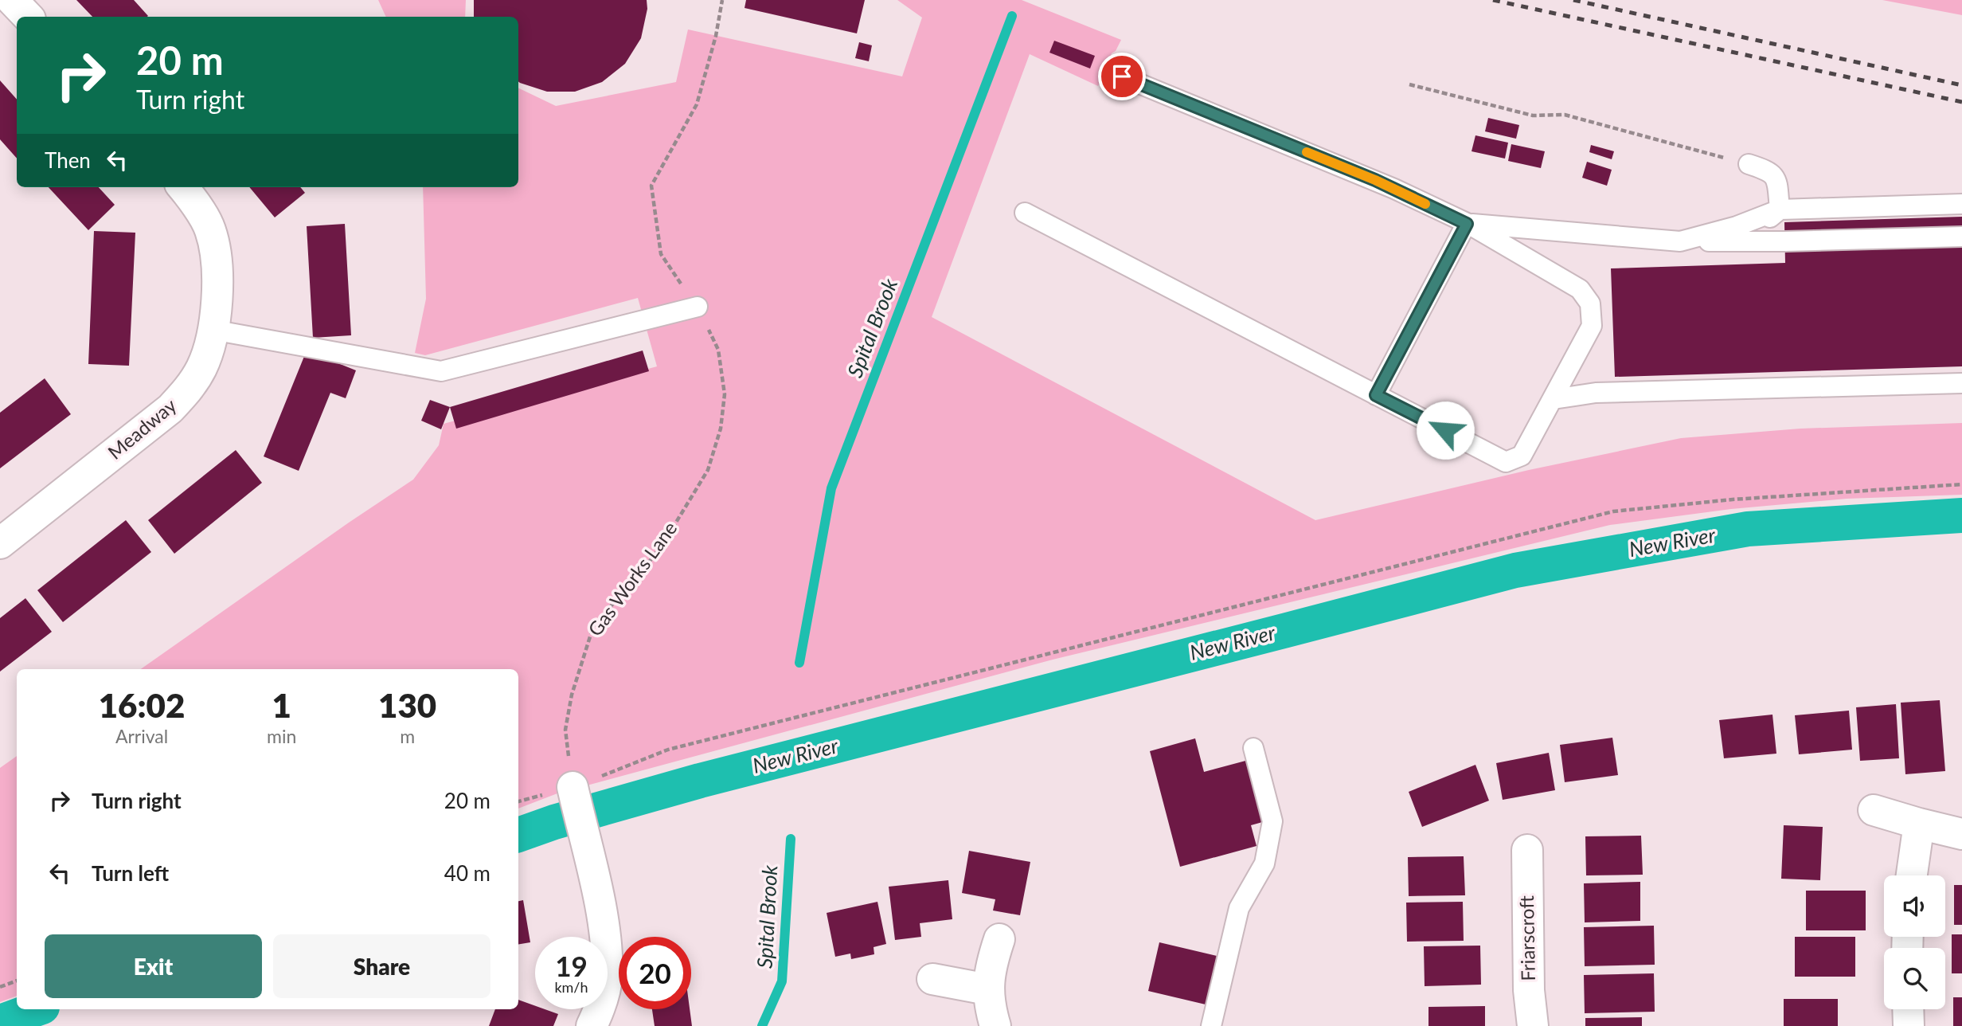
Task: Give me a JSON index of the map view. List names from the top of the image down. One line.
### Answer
{"streets":{"street":["Meadway","Friarscroft"],"path":["Gas Works Lane"]},"water":["Spital Brook","New River"],"page":{"turn":["20 m","Turn right"],"then":"Then","eta":["16:02","Arrival","1","min","130","m"],"list":[{"name":"Turn right","value":"20 m"},{"name":"Turn left","value":"40 m"}],"buttons":["Exit","Share"],"speed":"19 km/h","limit":"20"}}
